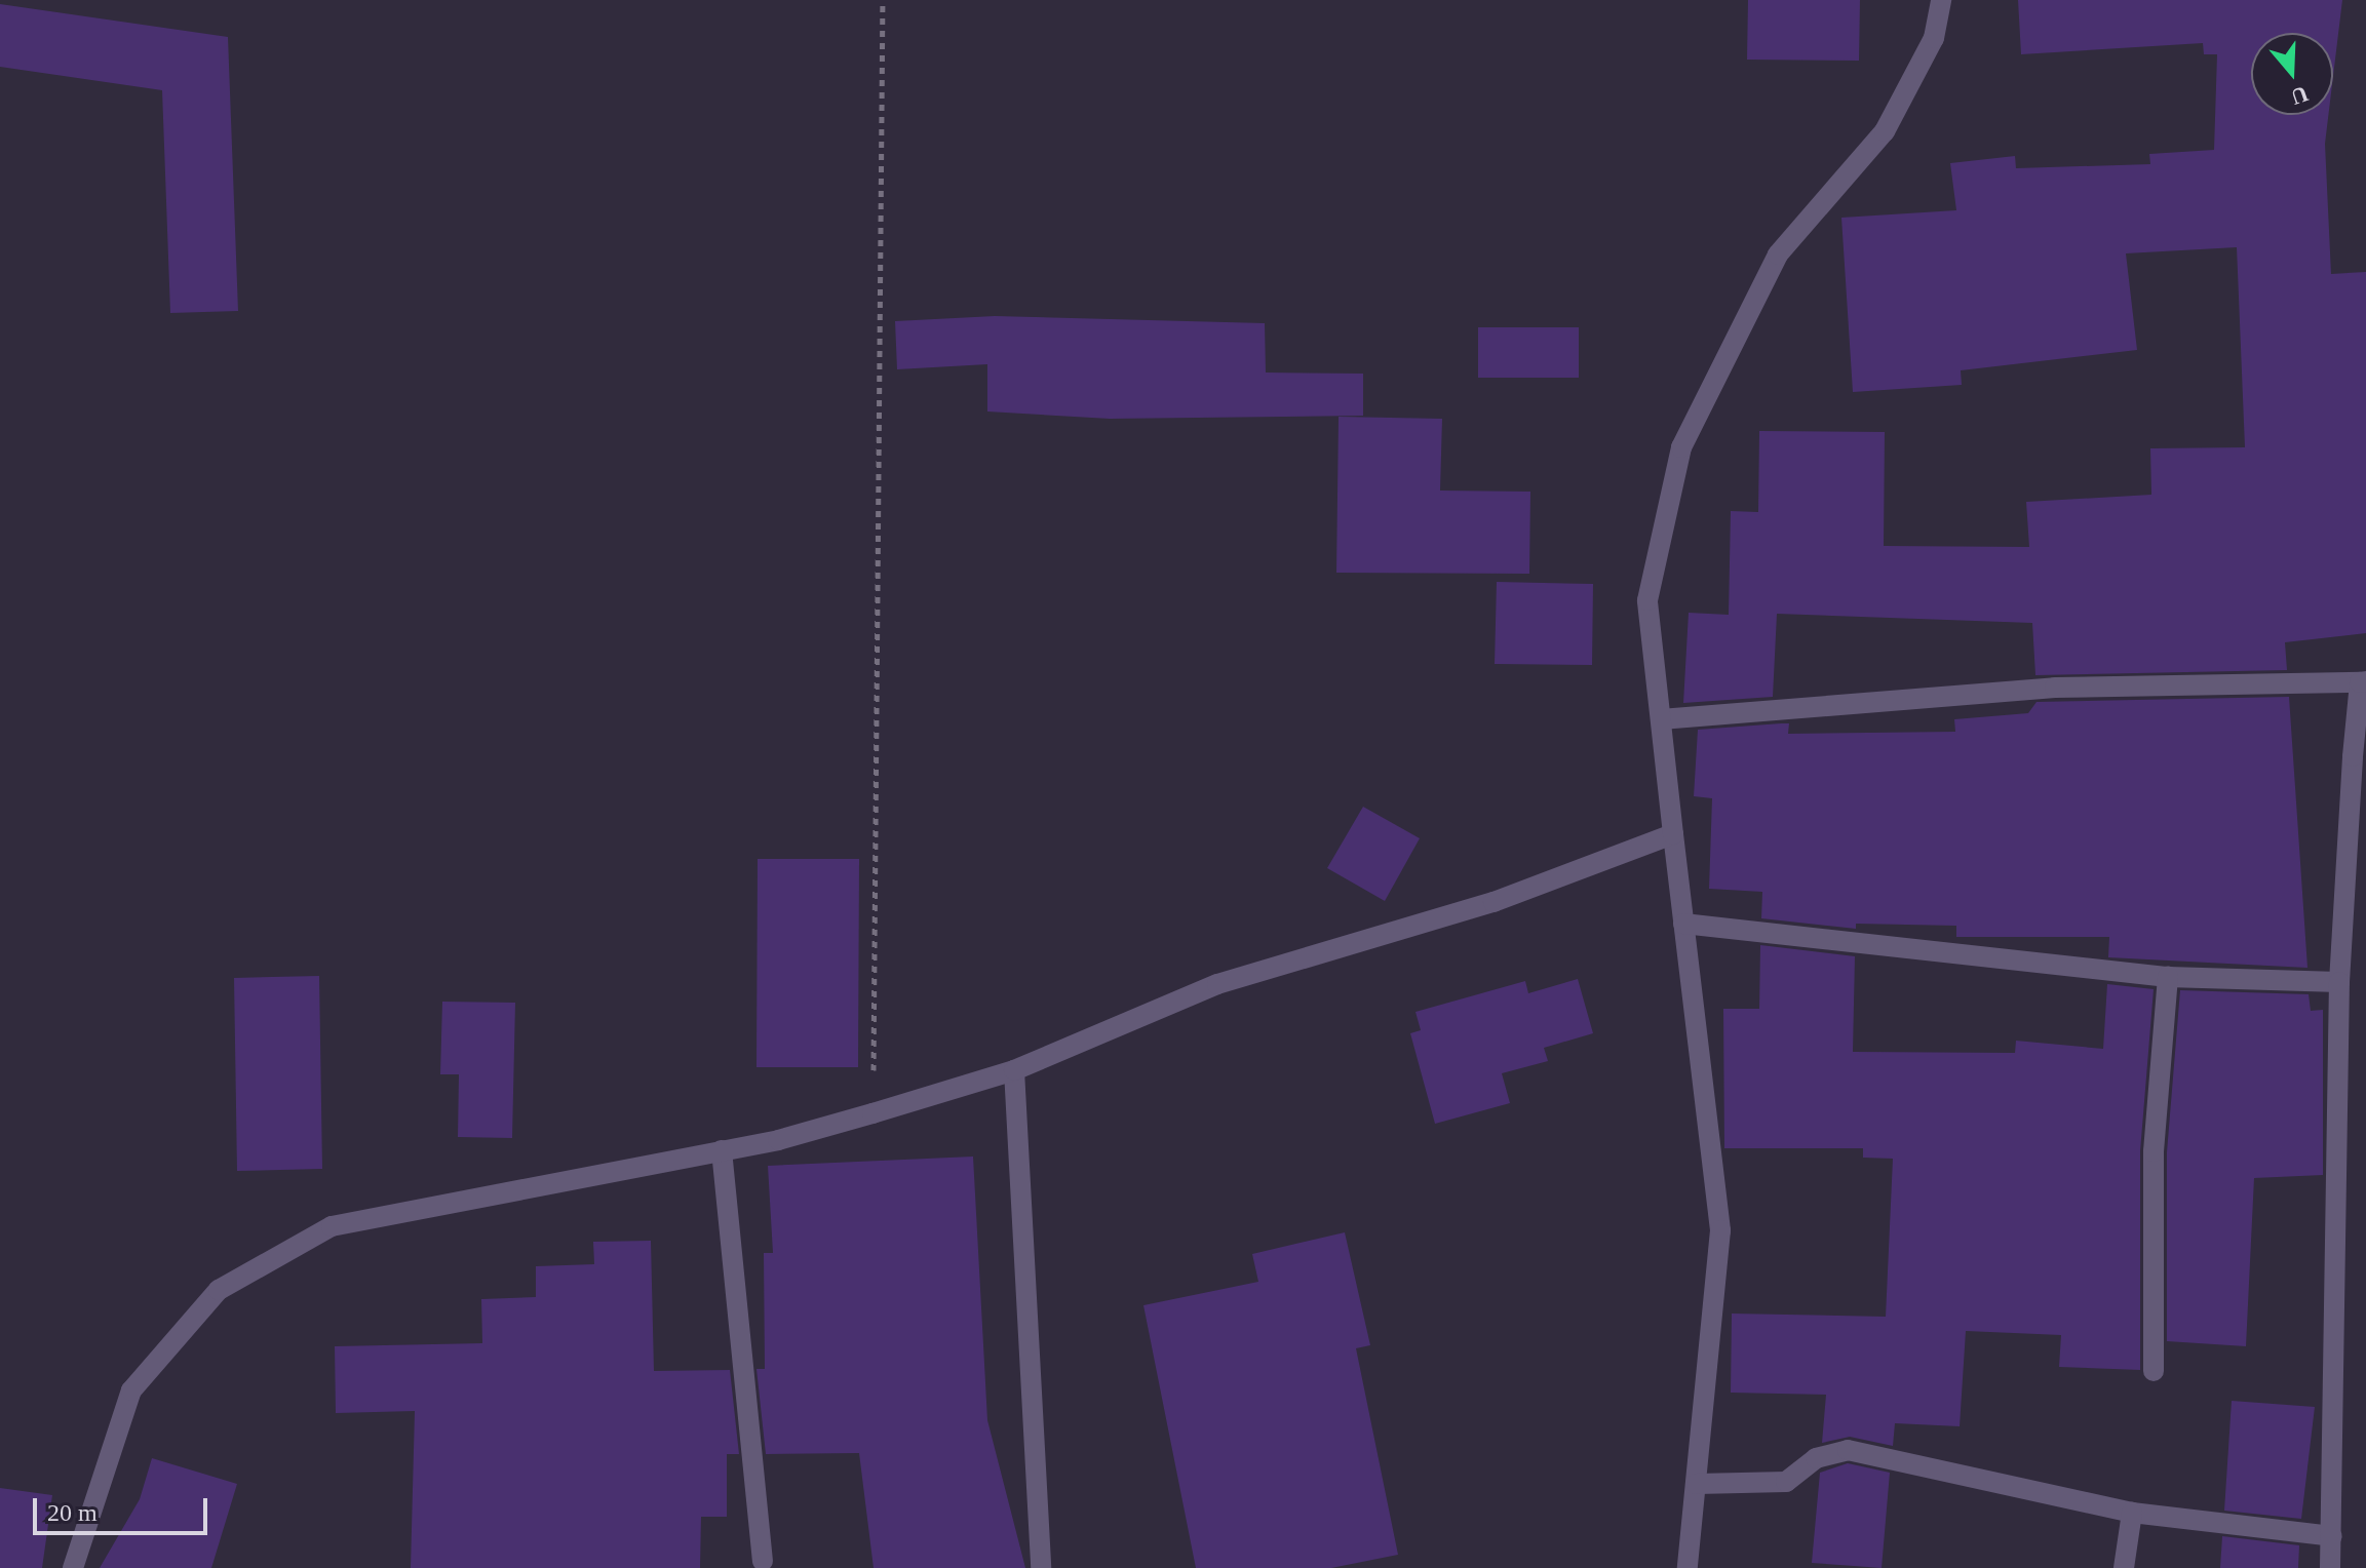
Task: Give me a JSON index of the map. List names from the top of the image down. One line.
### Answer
{"scale_bar":"20 m","north":"bottom"}
